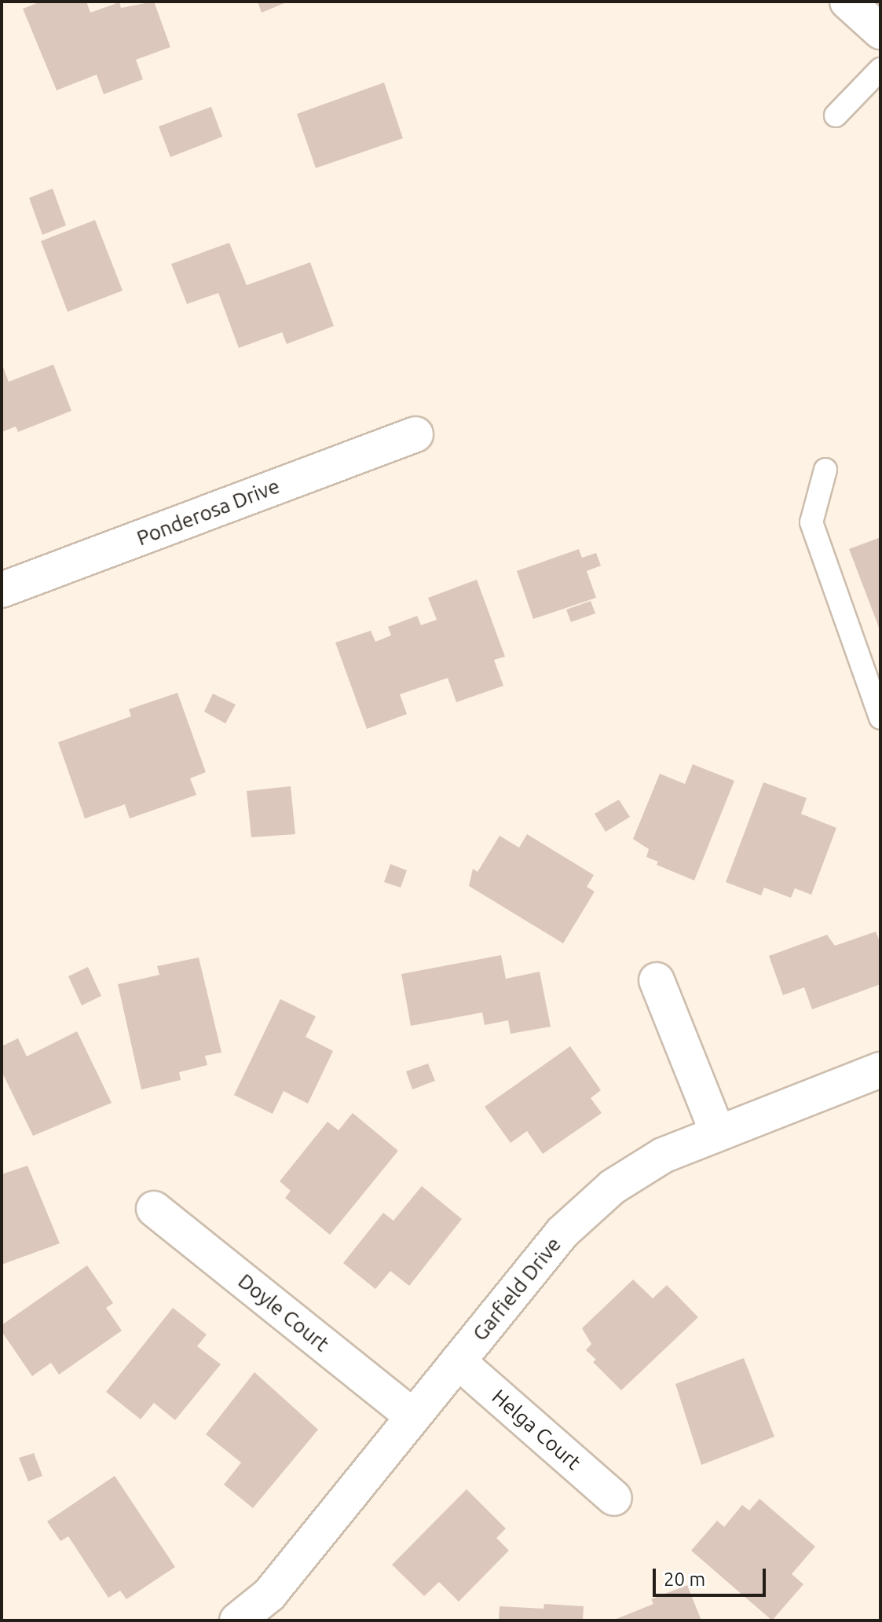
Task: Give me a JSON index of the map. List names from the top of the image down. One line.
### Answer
{"streets":{"street":["Ponderosa Drive","Garfield Drive","Doyle Court","Helga Court"]},"crossings":[["Garfield Drive","Doyle Court"],["Garfield Drive","Helga Court"]],"scale_bar":"20 m"}
